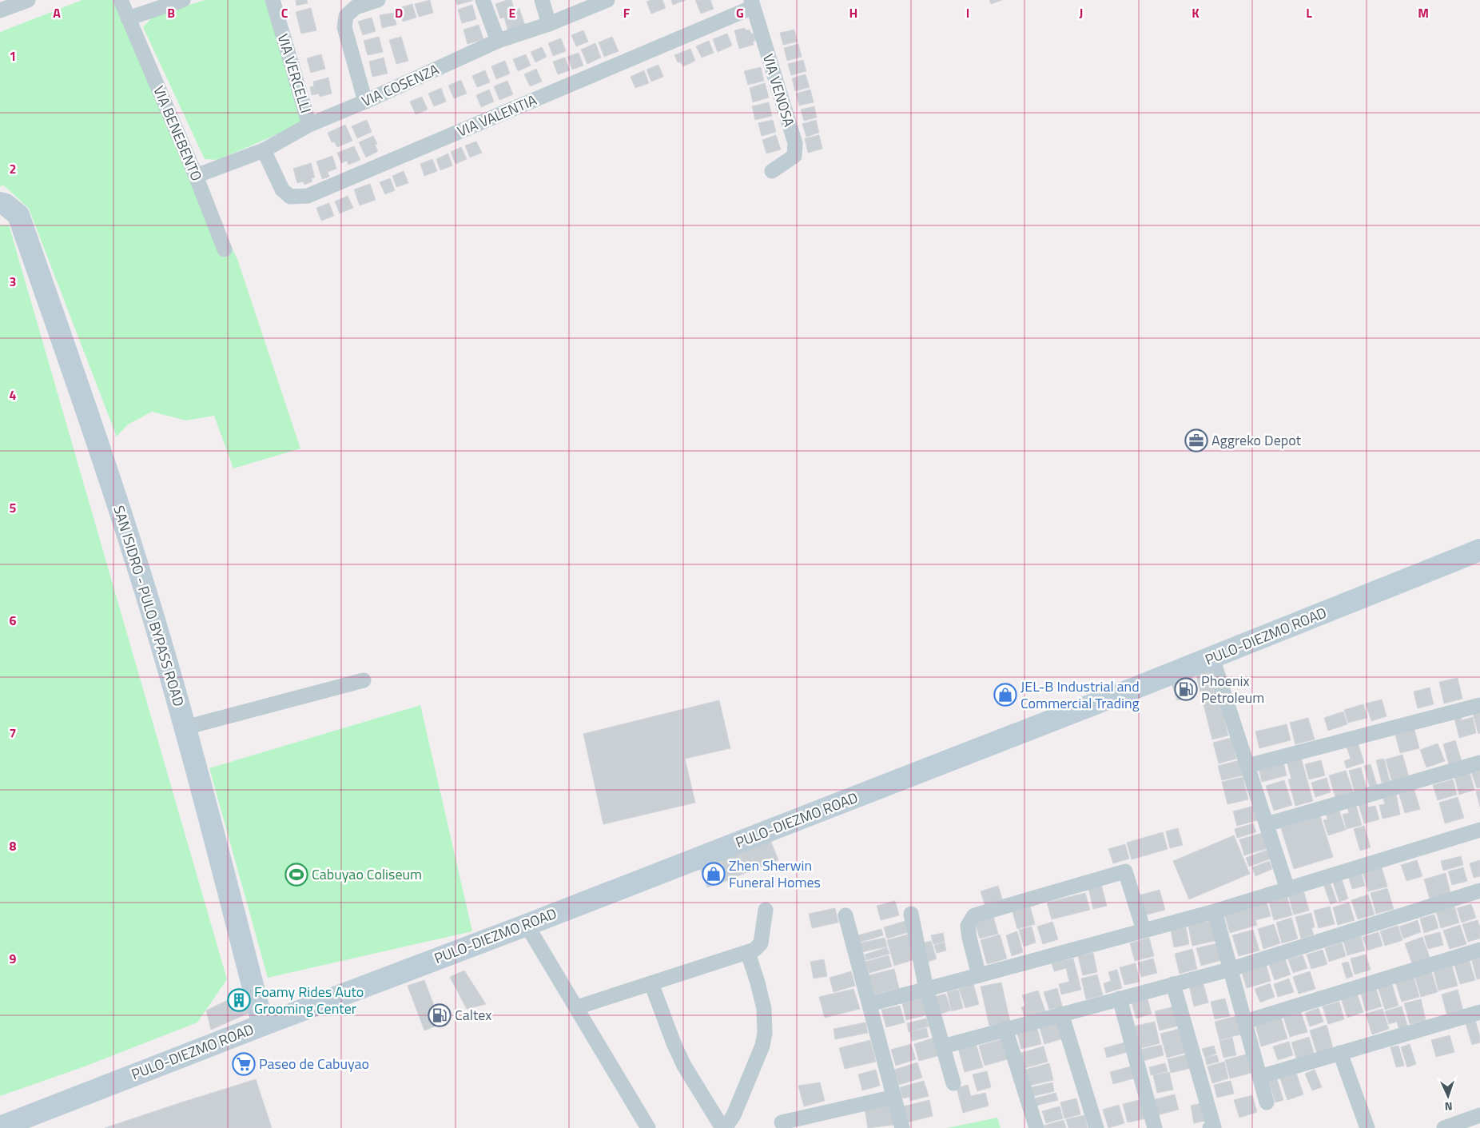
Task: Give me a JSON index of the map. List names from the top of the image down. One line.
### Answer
{"streets":{"main road":["SAN ISIDRO - PULO BYPASS ROAD","PULO-DIEZMO ROAD"],"street":["VIA VERCELLI","VIA COSENZA","VIA VENOSA","VIA VALENTIA","VIA BENEBENTO"]},"crossings":[["VIA VERCELLI","VIA COSENZA"],["VIA COSENZA","VIA VALENTIA"],["VIA COSENZA","VIA BENEBENTO"],["VIA VENOSA","VIA VALENTIA"],["SAN ISIDRO - PULO BYPASS ROAD","PULO-DIEZMO ROAD"]],"places":{"office":["Aggreko Depot"],"fuel station":["Phoenix Petroleum","Caltex"],"shop":["JEL-B Industrial and Commercial Trading","Zhen Sherwin Funeral Homes"],"sports":["Cabuyao Coliseum"],"building":["Foamy Rides Auto Grooming Center"],"supermarket":["Paseo de Cabuyao"]},"north":"bottom","grid":{"columns":["A","B","C","D","E","F","G","H","I","J","K","L","M"],"rows":["1","2","3","4","5","6","7","8","9"]}}
